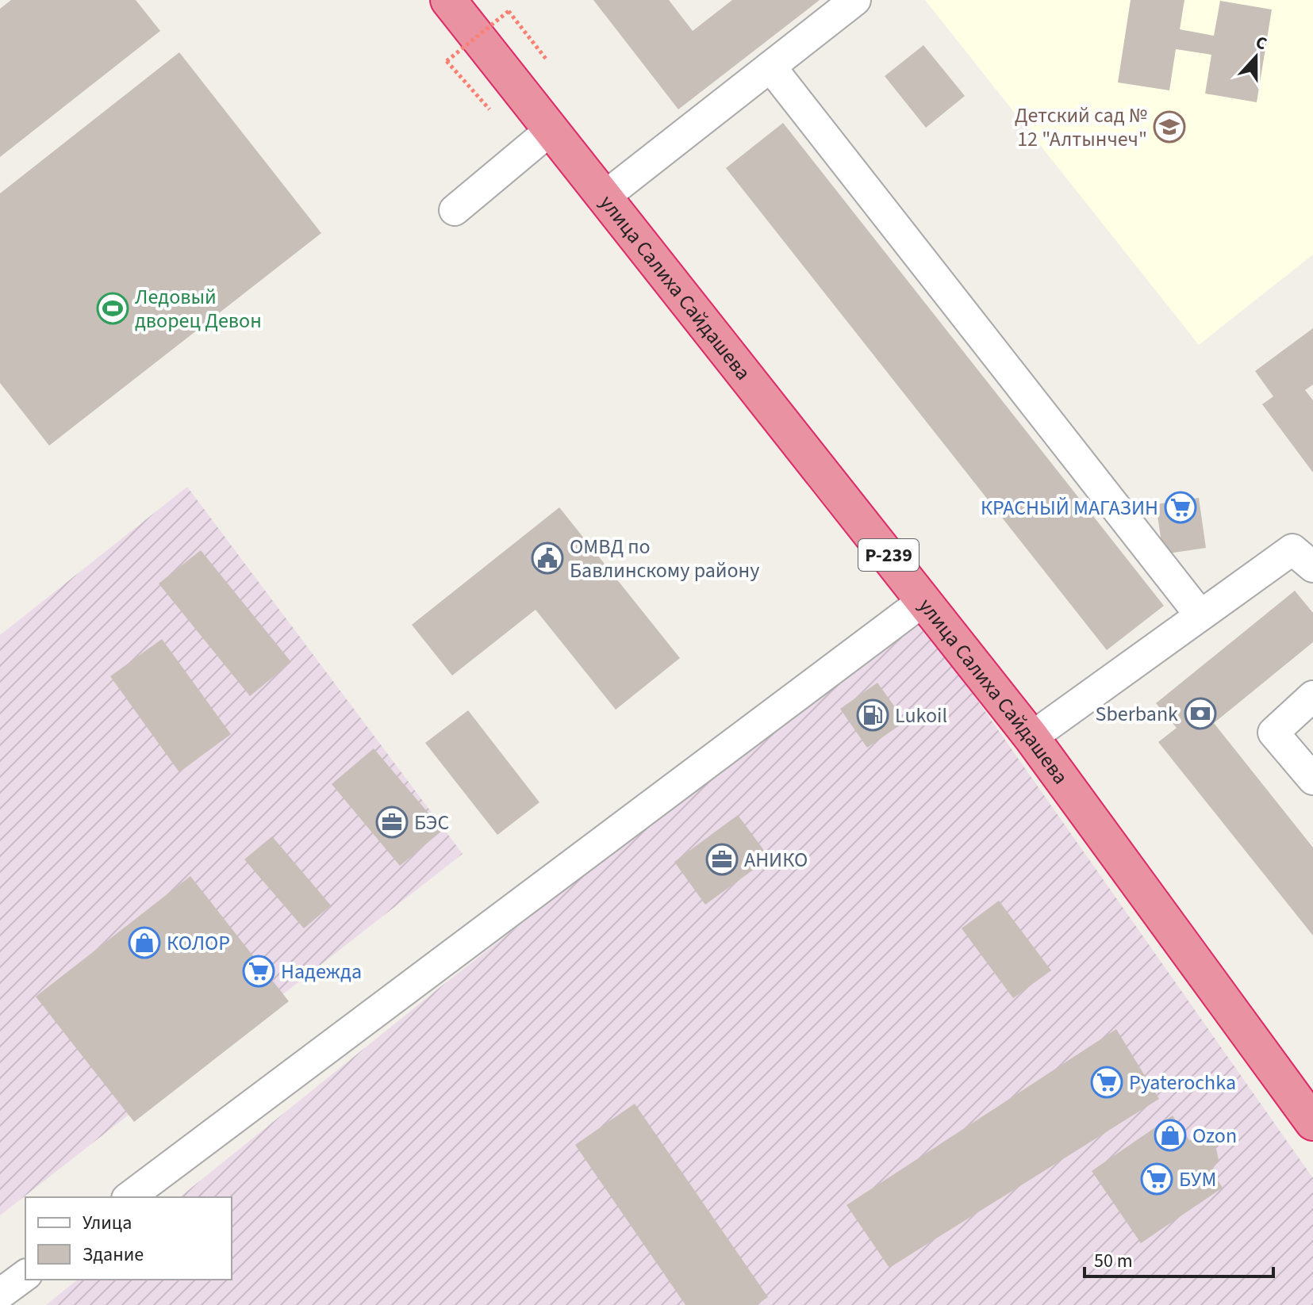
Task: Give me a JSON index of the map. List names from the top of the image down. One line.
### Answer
{"streets":{"highway":["улица Салиха Сайдашева","Р-239"]},"places":{"school or university":["Детский сад № 12 \"Алтынчеч\""],"sports":["Ледовый дворец Девон"],"supermarket":["КРАСНЫЙ МАГАЗИН","Надежда","Pyaterochka","БУМ"],"public building":["ОМВД по Бавлинскому району"],"bank":["Sberbank"],"fuel station":["Lukoil"],"office":["БЭС","АНИКО"],"shop":["КОЛОР","Ozon"]},"legend":["Улица","Здание"],"scale_bar":"50 m","north":"top"}
